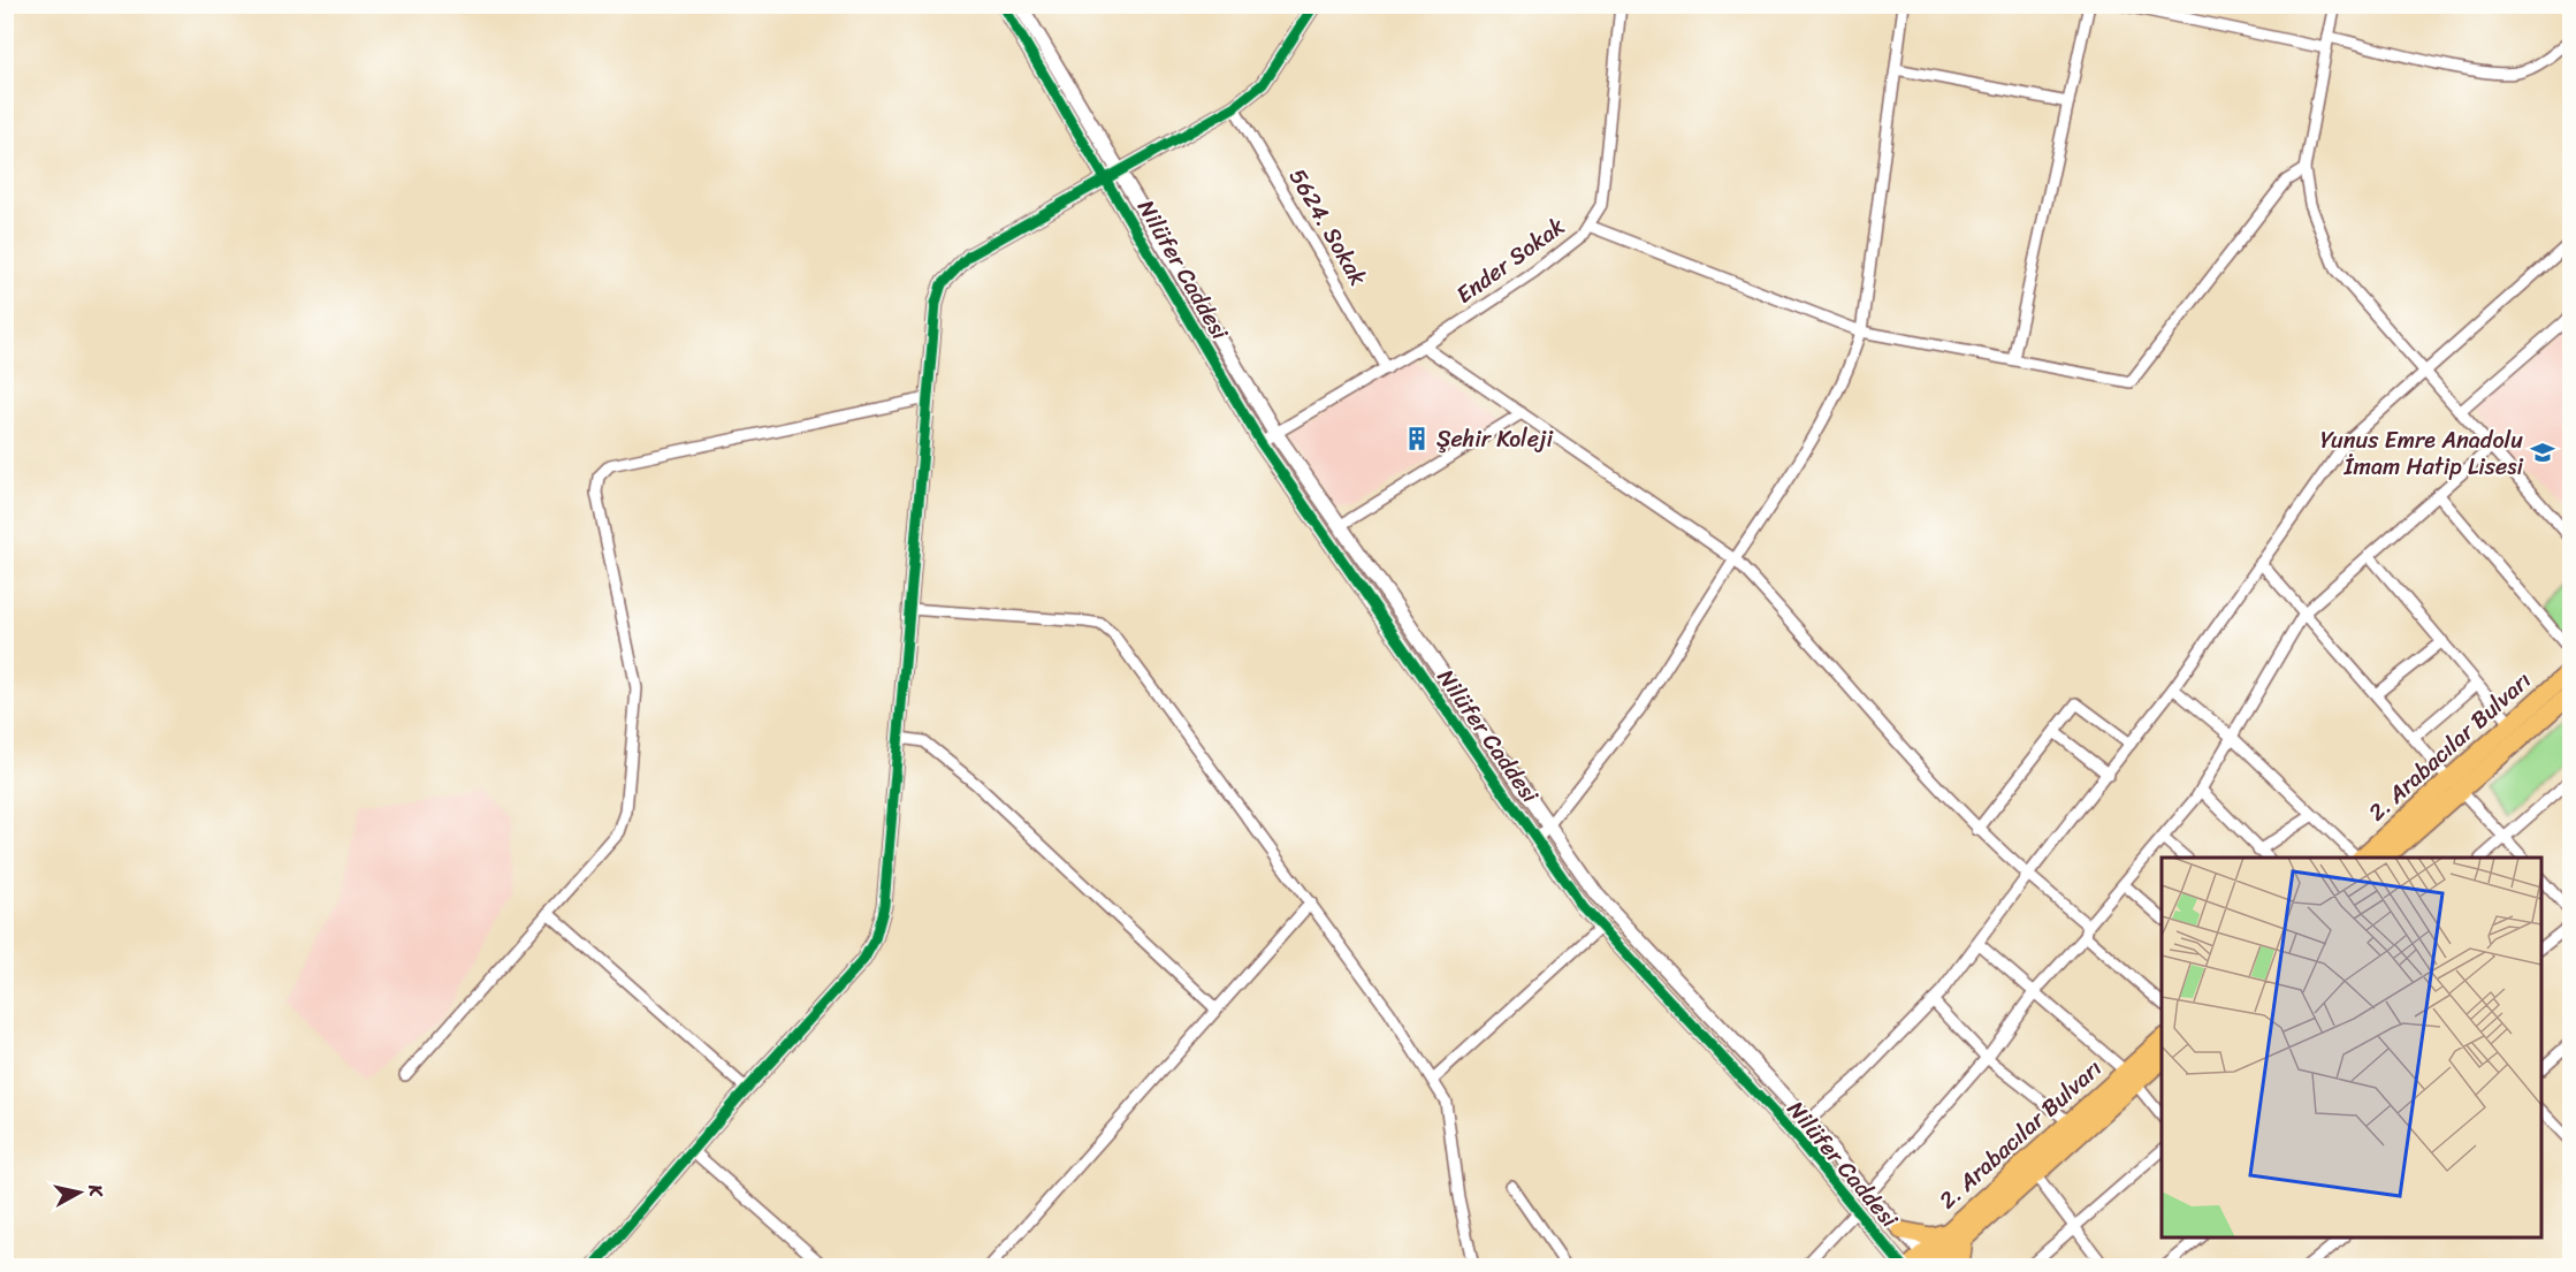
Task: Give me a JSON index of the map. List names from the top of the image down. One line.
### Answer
{"streets":{"main road":["2. Arabacılar Bulvarı"],"street":["5624. Sokak","Ender Sokak","Nilüfer Caddesi"]},"crossings":[["5624. Sokak","Ender Sokak"],["Ender Sokak","Nilüfer Caddesi"]],"places":{"building":["Şehir Koleji"],"school or university":["Yunus Emre Anadolu İmam Hatip Lisesi"]},"north":"right"}
